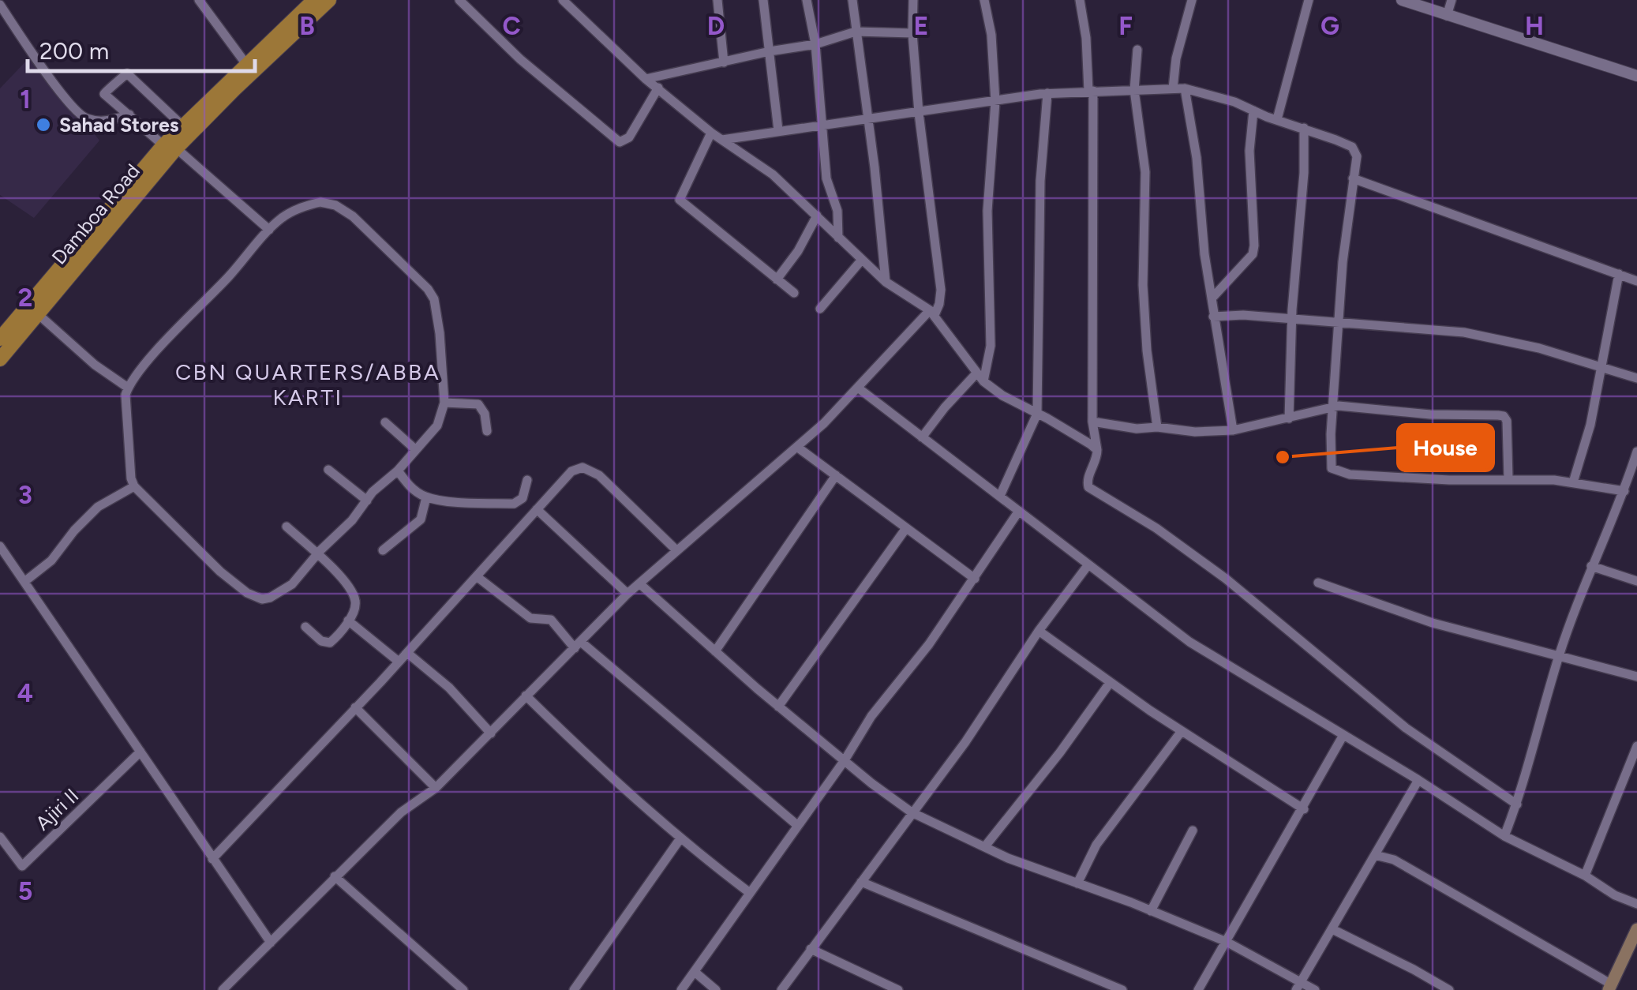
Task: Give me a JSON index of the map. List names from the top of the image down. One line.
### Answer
{"streets":{"main road":["Damboa Road"],"street":["Ajiri II"]},"districts":["CBN QUARTERS/ABBA KARTI"],"places":["Sahad Stores","House"],"scale_bar":"200 m","grid":{"columns":["B","C","D","E","F","G","H"],"rows":["1","2","3","4","5"]}}
